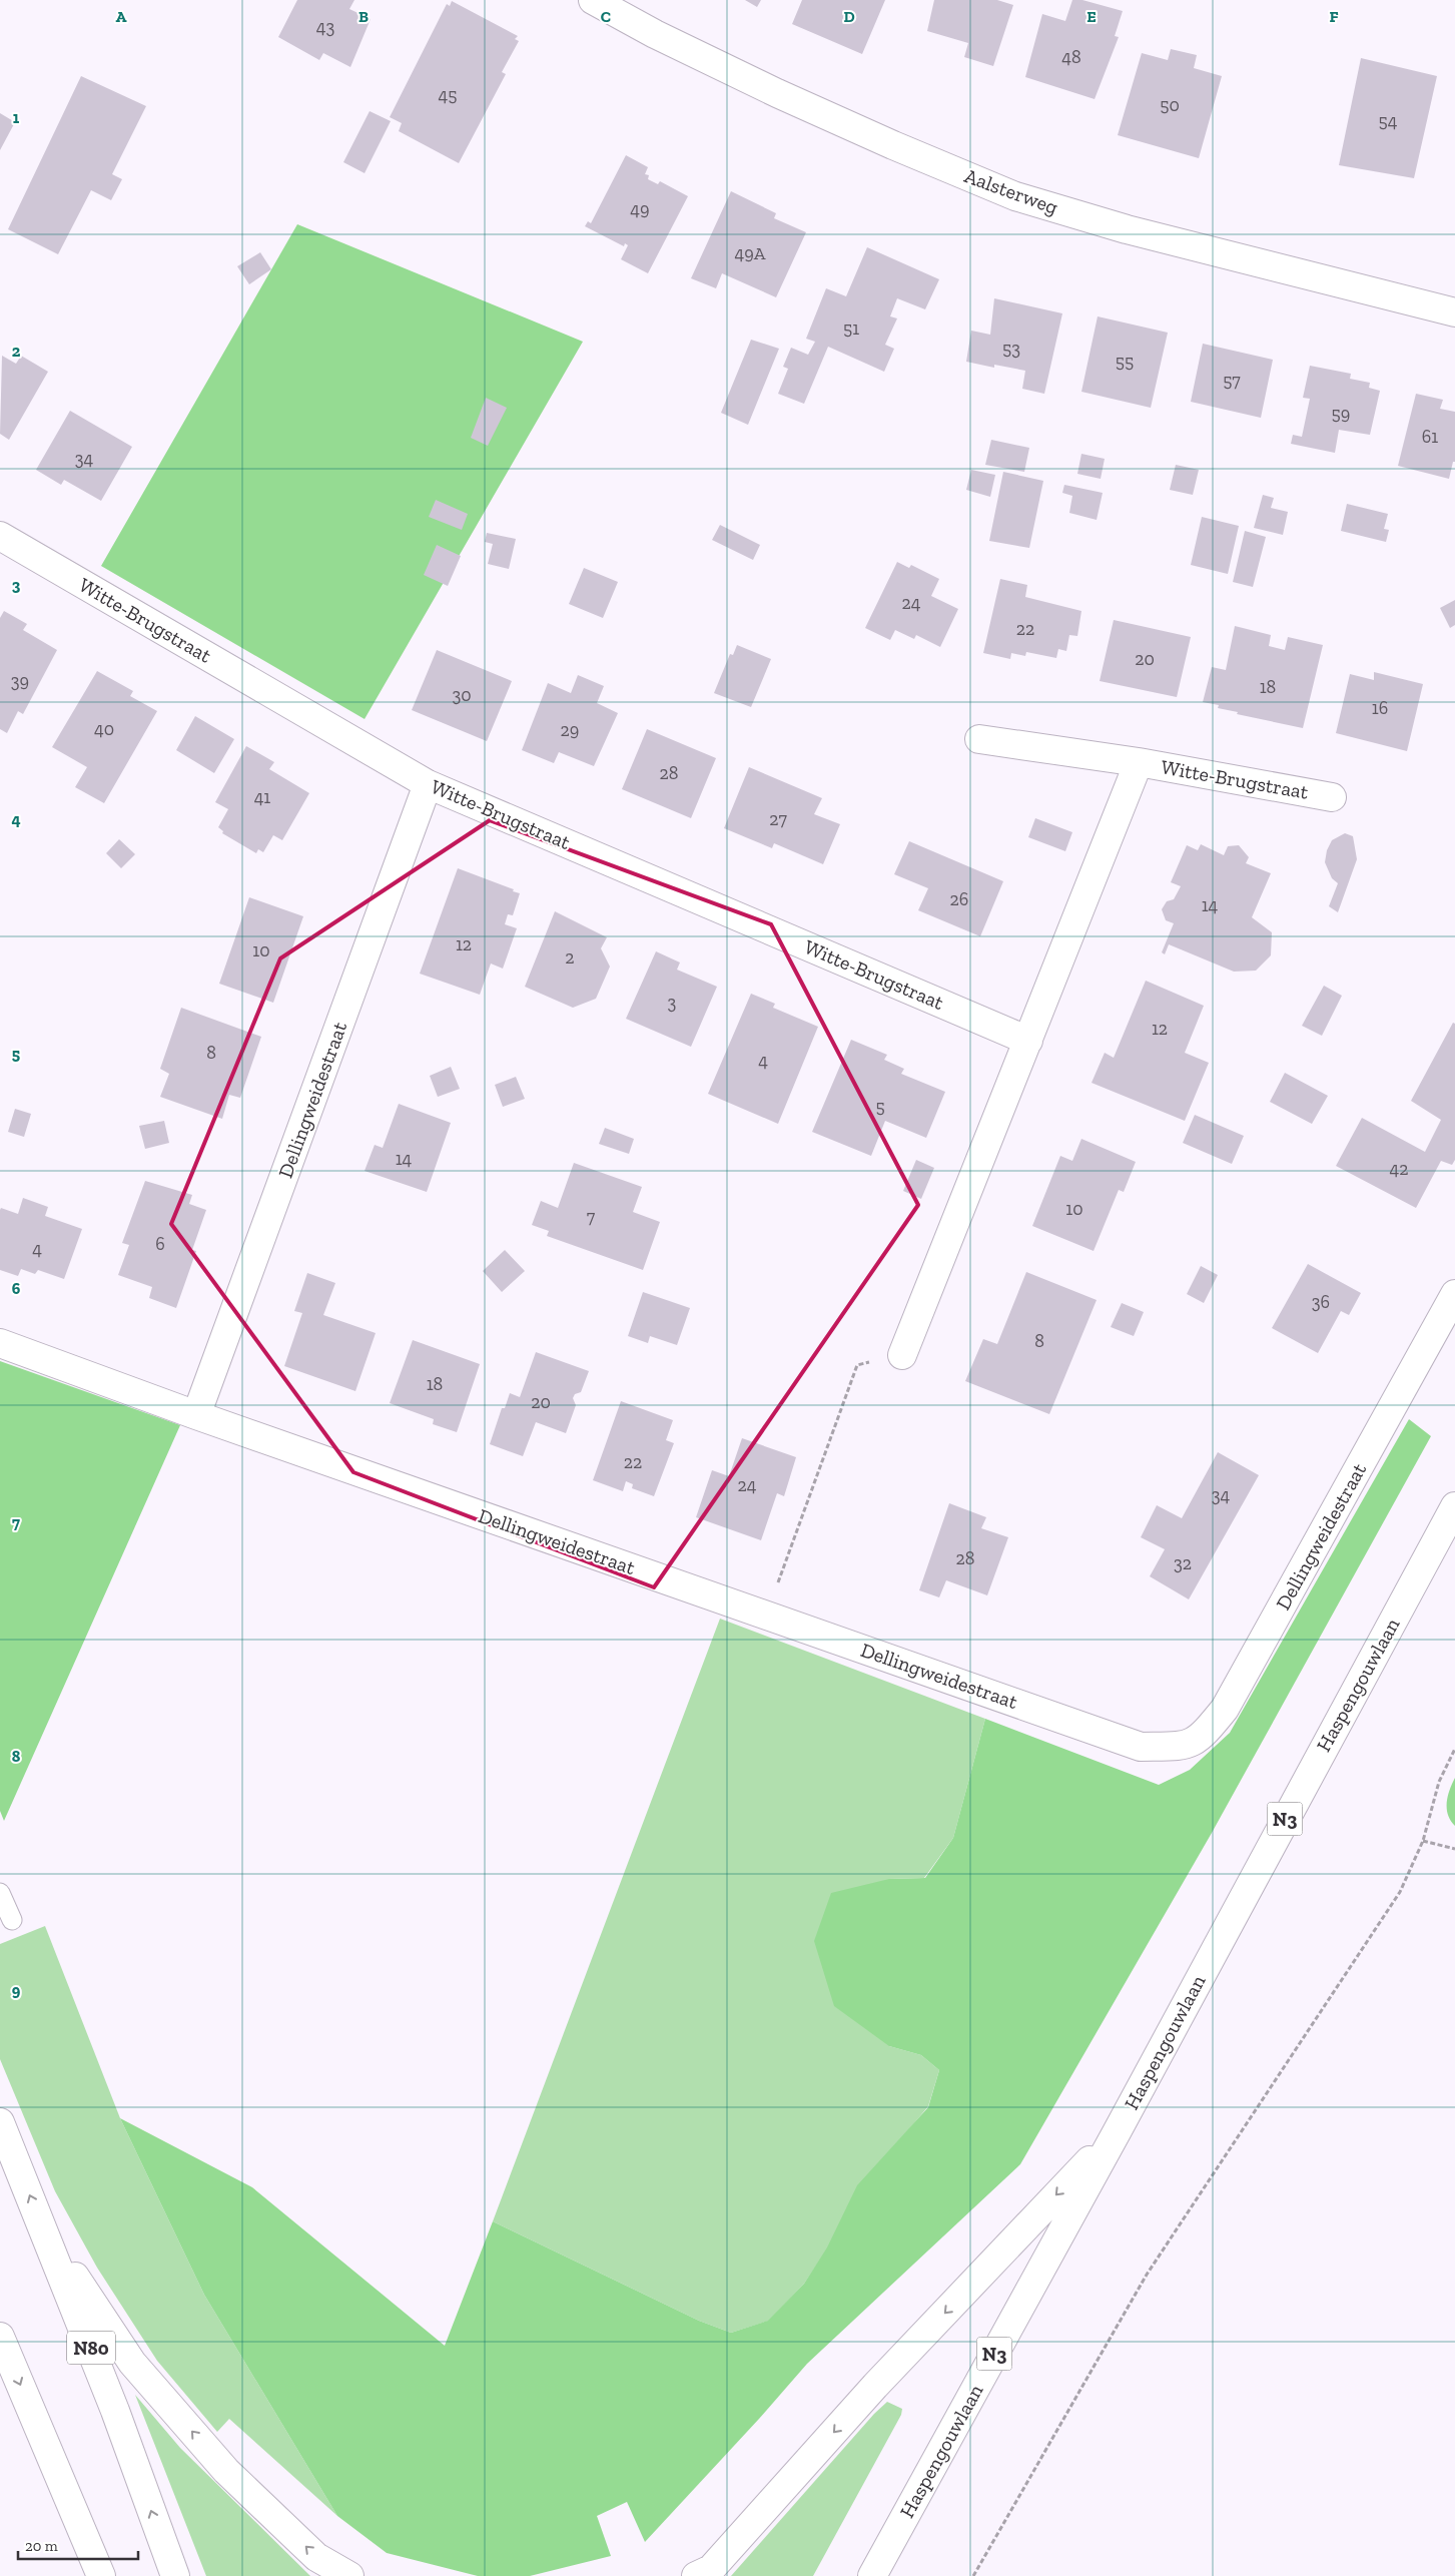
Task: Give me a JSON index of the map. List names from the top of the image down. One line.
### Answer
{"streets":{"street":["Aalsterweg","Witte-Brugstraat","Dellingweidestraat","Haspengouwlaan","N3","N80"]},"crossings":[["Witte-Brugstraat","Dellingweidestraat"]],"house_numbers":["43","48","45","50","54","49","49A","51","53","55","57","59","61","34","24","22","20","39","18","30","16","40","29","28","41","27","26","14","12","10","2","3","12","8","4","5","14","42","10","7","6","4","36","8","18","20","22","24","34","28","32"],"scale_bar":"20 m","grid":{"columns":["A","B","C","D","E","F"],"rows":["1","2","3","4","5","6","7","8","9"]}}
